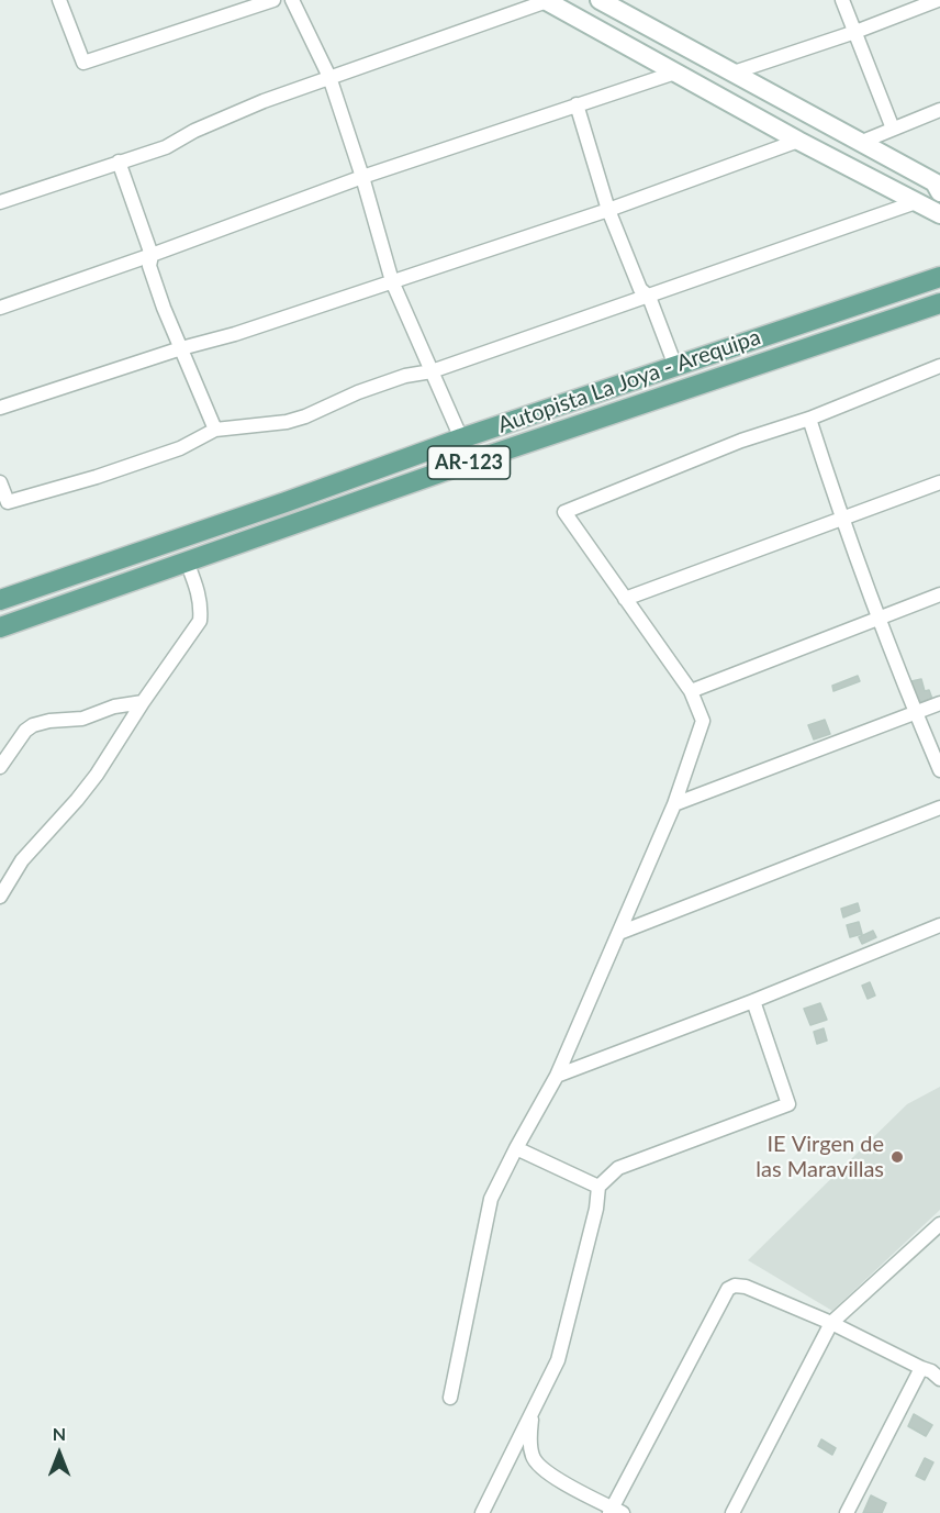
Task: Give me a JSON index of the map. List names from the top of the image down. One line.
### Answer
{"streets":{"main road":["Autopista La Joya - Arequipa","AR-123"]},"places":["IE Virgen de las Maravillas"],"north":"top"}
